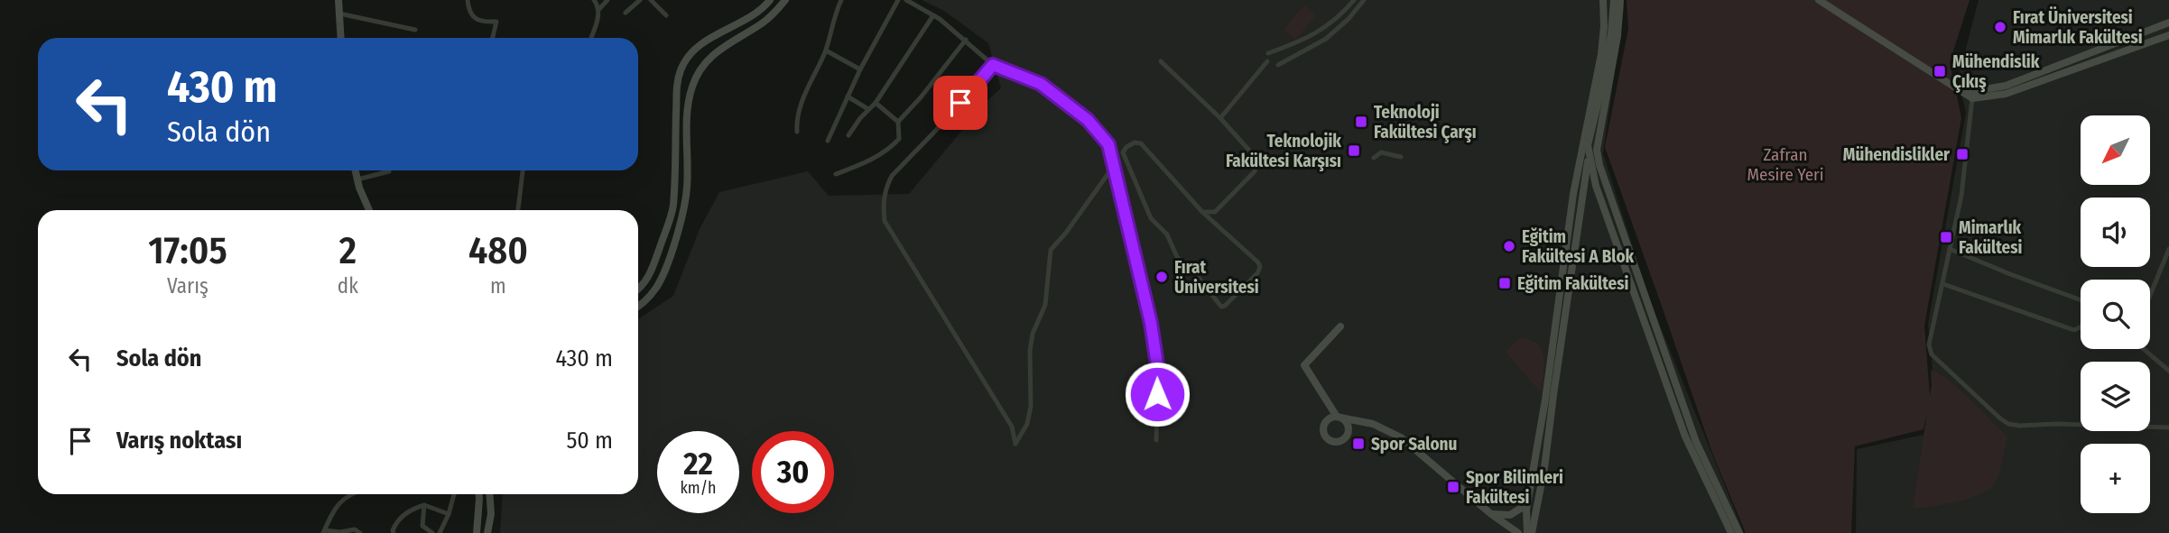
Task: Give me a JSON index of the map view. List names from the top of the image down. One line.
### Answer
{"parks":["Zafran Mesire Yeri"],"places":{"other":["Fırat Üniversitesi Mimarlık Fakültesi","Eğitim Fakültesi A Blok","Fırat Üniversitesi"],"transit":["Mühendislik Çıkış","Teknoloji Fakültesi Çarşı","Teknolojik Fakültesi Karşısı","Mühendislikler","Mimarlık Fakültesi","Eğitim Fakültesi","Spor Salonu","Spor Bilimleri Fakültesi"]},"north":"bottom left","page":{"turn":["430 m","Sola dön"],"map_buttons":"+","eta":["17:05","Varış","2","dk","480","m"],"list":[{"name":"Sola dön","value":"430 m"},{"name":"Varış noktası","value":"50 m"}],"speed":"22 km/h","limit":"30"}}
